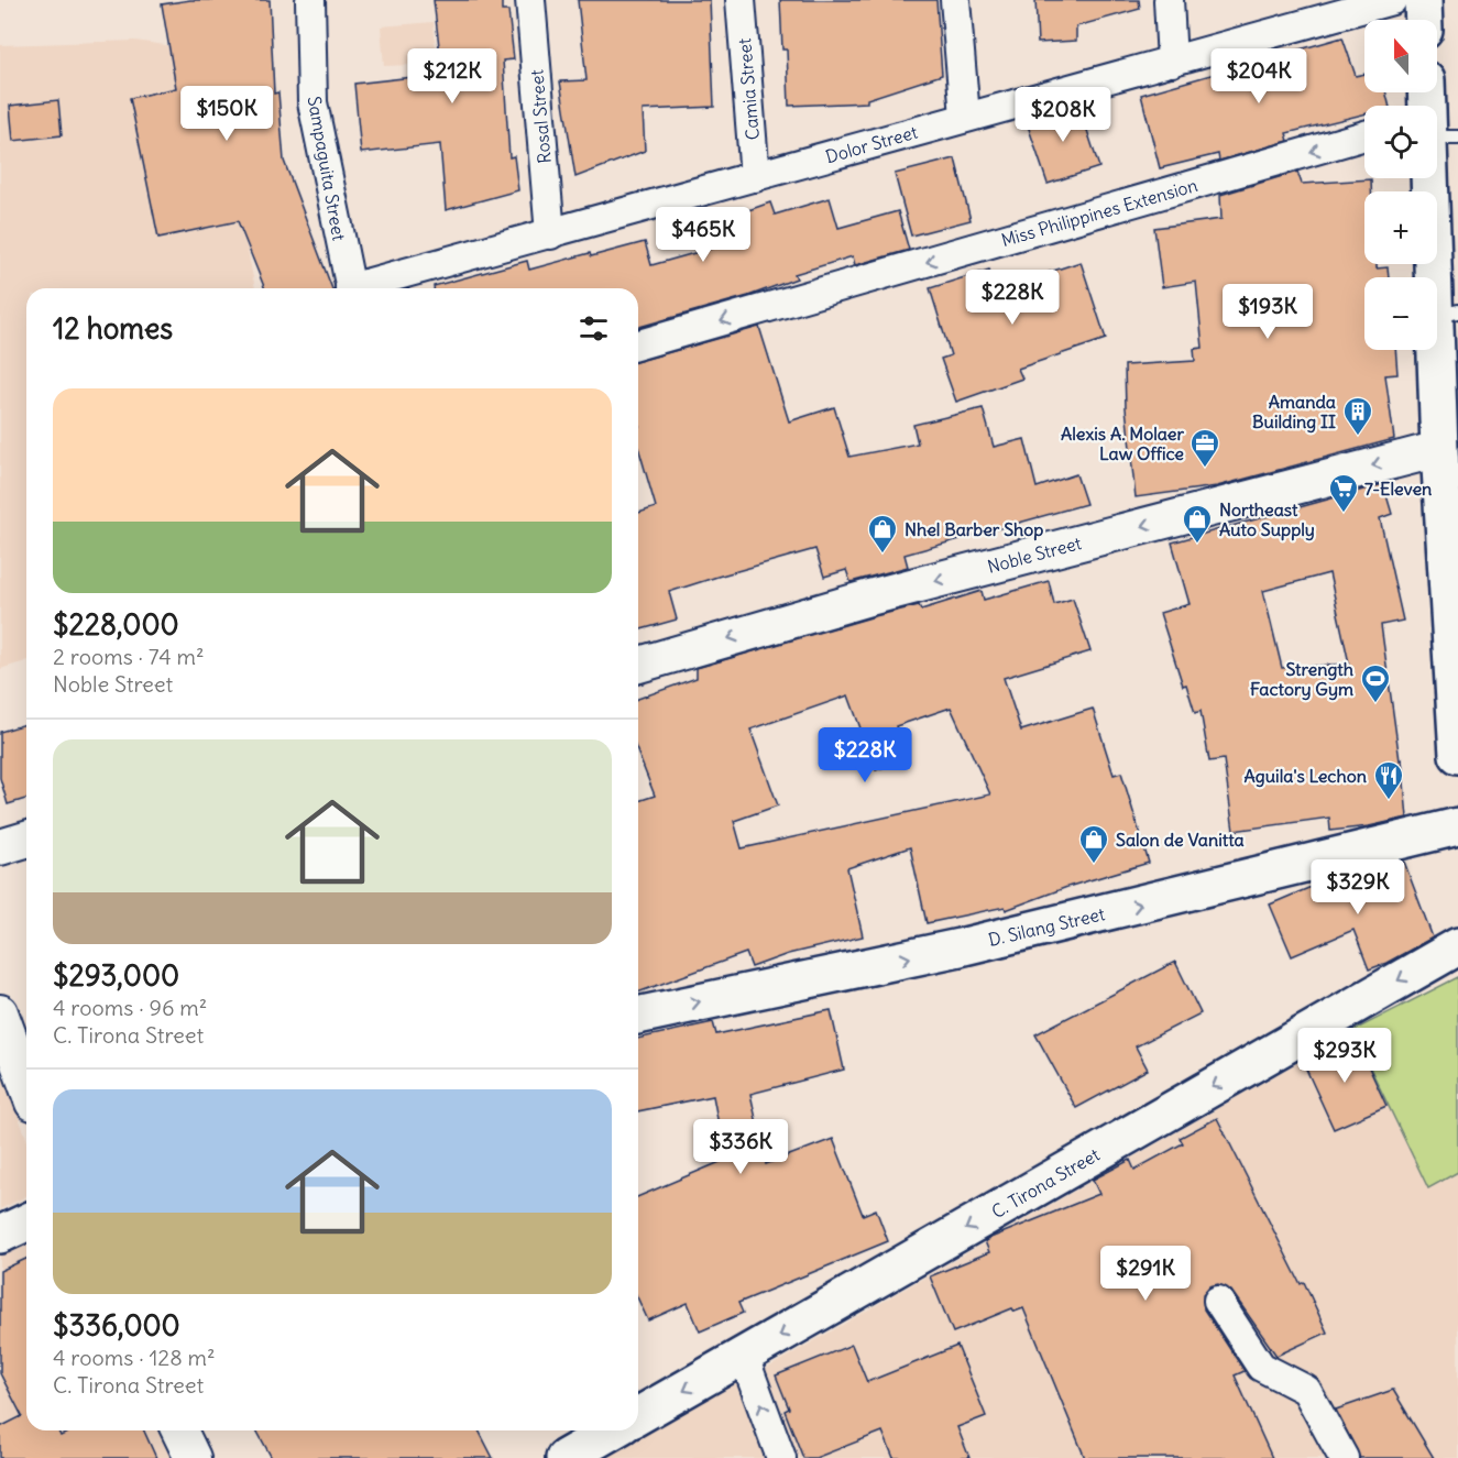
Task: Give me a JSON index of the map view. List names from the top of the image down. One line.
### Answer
{"streets":{"main road":["D. Silang Street","C. Tirona Street"],"street":["Camia Street","Rosal Street","Dolor Street","Sampaguita Street","Miss Philippines Extension","Noble Street"]},"crossings":[["Camia Street","Dolor Street"],["Rosal Street","Dolor Street"]],"one_way":["Miss Philippines Extension","Noble Street","D. Silang Street","C. Tirona Street"],"places":{"building":["Amanda Building II"],"office":["Alexis A. Molaer Law Office"],"supermarket":["7-Eleven"],"shop":["Northeast Auto Supply","Nhel Barber Shop","Salon de Vanitta"],"sports":["Strength Factory Gym"],"restaurant":["Aguila's Lechon"]},"north":"top","page":{"map_buttons":["+","−"],"price":["$212K","$204K","$150K","$208K","$465K","$228K","$193K","$228K","$329K","$293K","$336K","$291K"],"heading":"12 homes","list":[{"name":"$228,000","note":"2 rooms · 74 m² · Noble Street"},{"name":"$293,000","note":"4 rooms · 96 m² · C. Tirona Street"},{"name":"$336,000","note":"4 rooms · 128 m² · C. Tirona Street"}]}}
